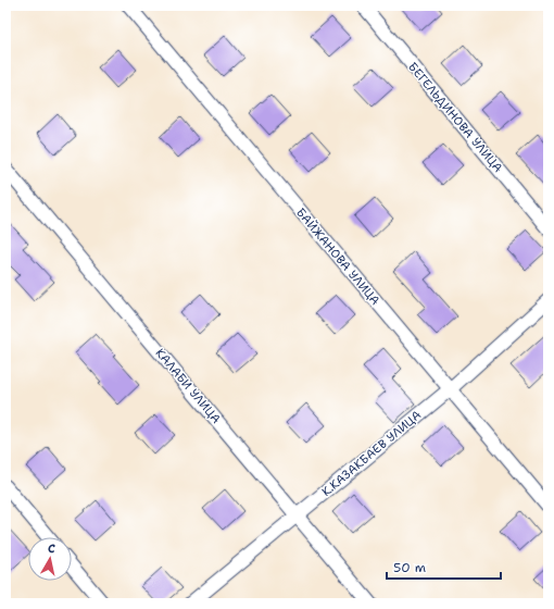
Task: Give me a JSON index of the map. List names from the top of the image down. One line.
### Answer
{"streets":{"street":["БЕГЕЛЬДИНОВА УЛИЦА","БАЙЖАНОВА УЛИЦА","КАЛАБИ УЛИЦА","К.КАЗАКБАЕВ УЛИЦА"]},"crossings":[["БАЙЖАНОВА УЛИЦА","К.КАЗАКБАЕВ УЛИЦА"],["КАЛАБИ УЛИЦА","К.КАЗАКБАЕВ УЛИЦА"]],"scale_bar":"50 m","north":"top"}
